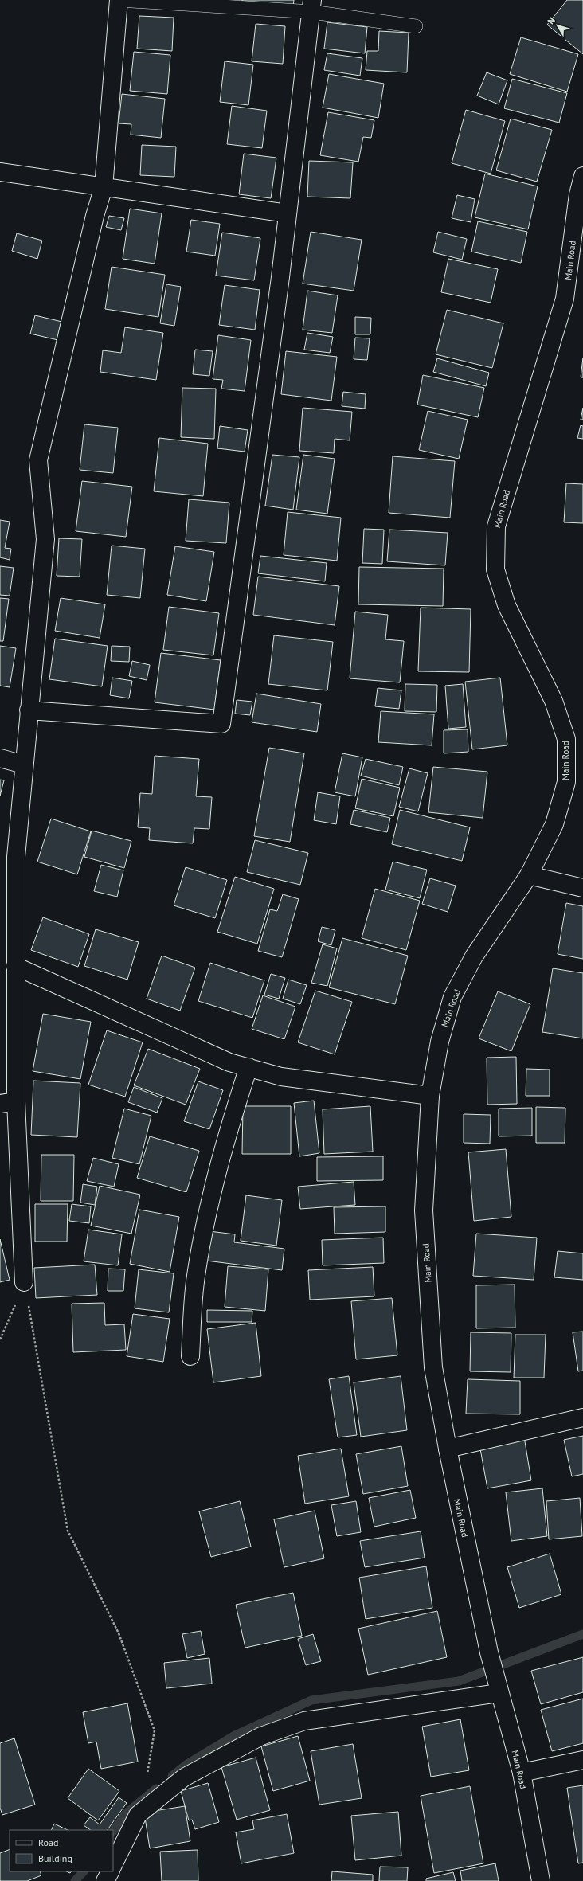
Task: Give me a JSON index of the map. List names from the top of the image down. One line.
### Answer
{"streets":{"street":["Main Road"]},"legend":["Road","Building"],"north":"top left"}
